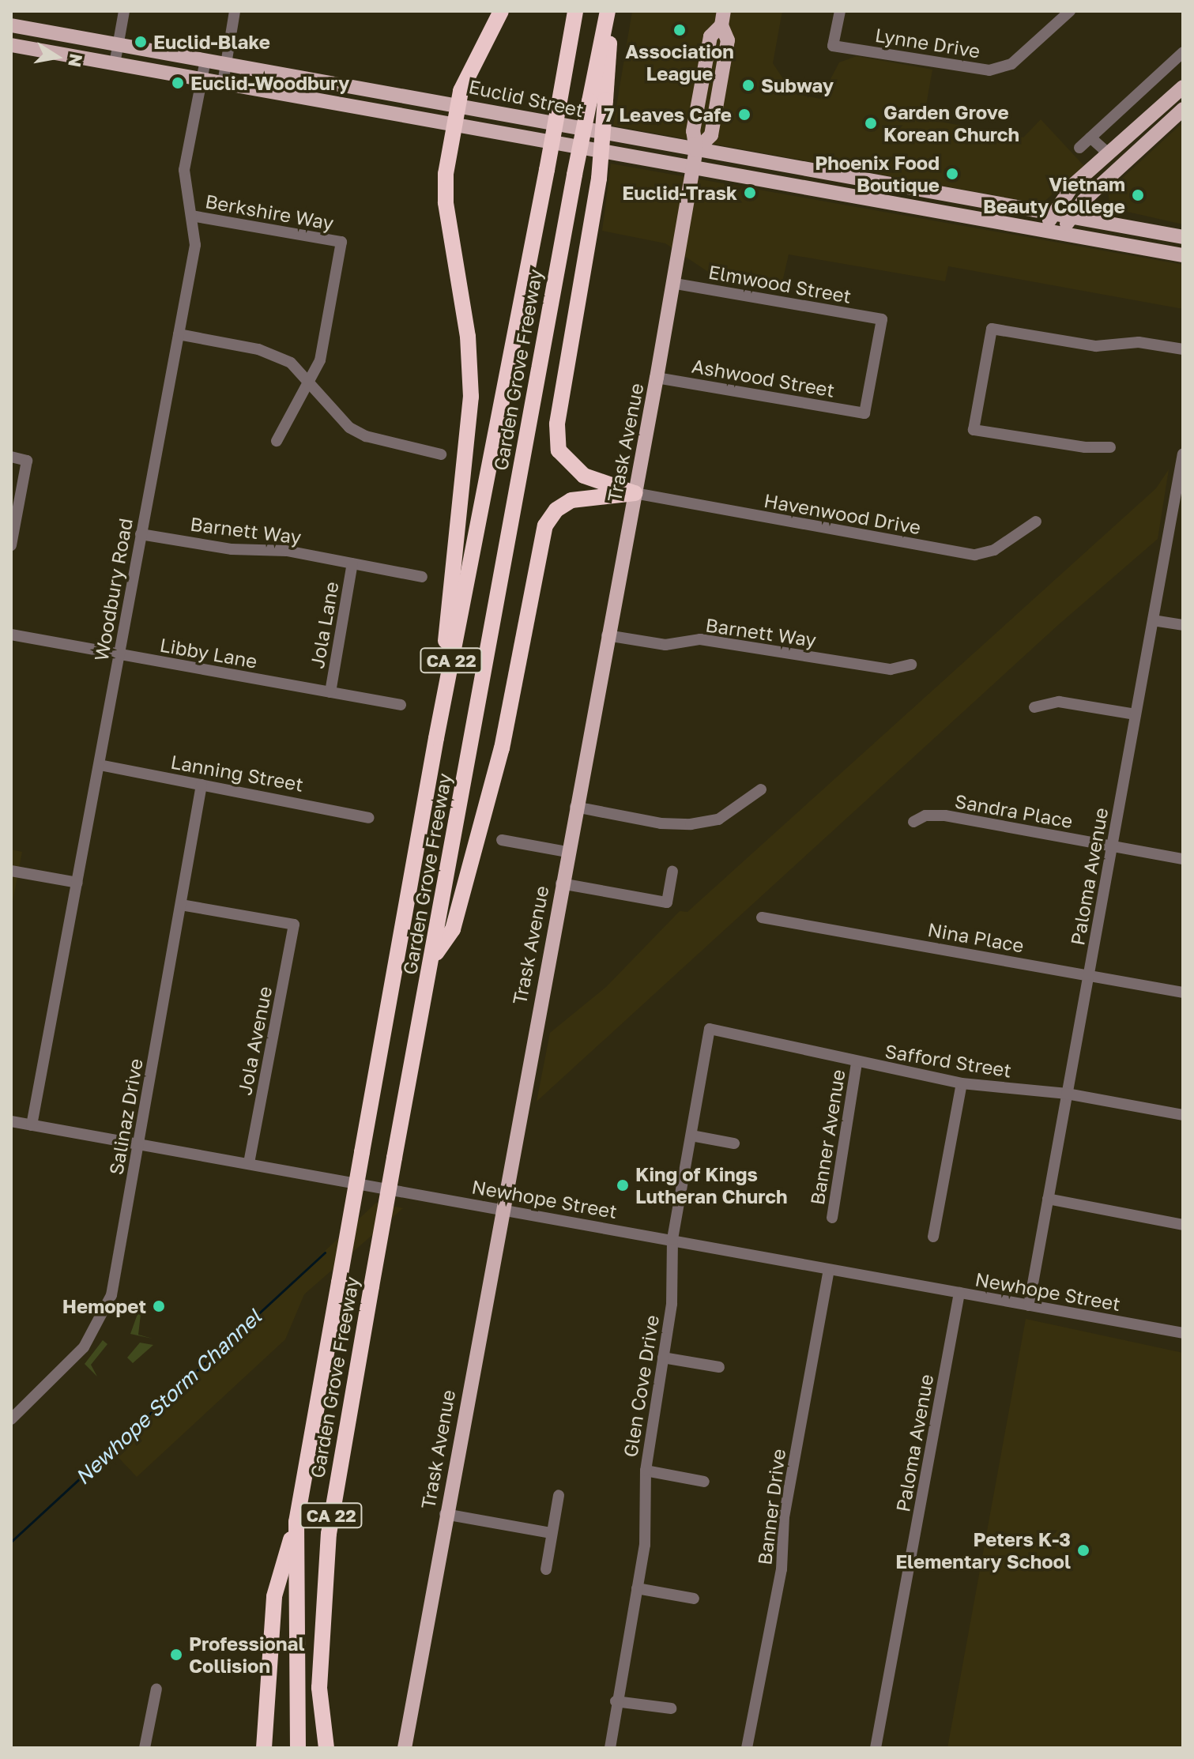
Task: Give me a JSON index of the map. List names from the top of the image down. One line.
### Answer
{"streets":{"highway":["Garden Grove Freeway","CA 22"],"main road":["Euclid Street","Trask Avenue"],"street":["Lynne Drive","Berkshire Way","Elmwood Street","Ashwood Street","Havenwood Drive","Barnett Way","Woodbury Road","Jola Lane","Libby Lane","Lanning Street","Sandra Place","Paloma Avenue","Nina Place","Jola Avenue","Safford Street","Salinaz Drive","Banner Avenue","Newhope Street","Glen Cove Drive","Banner Drive"]},"crossings":[["Euclid Street","Trask Avenue"],["Euclid Street","Woodbury Road"],["Berkshire Way","Woodbury Road"],["Elmwood Street","Ashwood Street"],["Elmwood Street","Trask Avenue"],["Ashwood Street","Trask Avenue"],["Trask Avenue","Havenwood Drive"],["Trask Avenue","Barnett Way"],["Trask Avenue","Newhope Street"],["Barnett Way","Woodbury Road"],["Barnett Way","Jola Lane"],["Woodbury Road","Libby Lane"],["Woodbury Road","Lanning Street"],["Woodbury Road","Newhope Street"],["Jola Lane","Libby Lane"],["Lanning Street","Salinaz Drive"],["Sandra Place","Paloma Avenue"],["Paloma Avenue","Nina Place"],["Paloma Avenue","Safford Street"],["Paloma Avenue","Newhope Street"],["Jola Avenue","Salinaz Drive"],["Jola Avenue","Newhope Street"],["Safford Street","Banner Avenue"],["Safford Street","Glen Cove Drive"],["Salinaz Drive","Newhope Street"],["Newhope Street","Glen Cove Drive"],["Newhope Street","Banner Drive"]],"water":["Newhope Storm Channel"],"places":["Association League","Euclid-Blake","Euclid-Woodbury","Subway","7 Leaves Cafe","Garden Grove Korean Church","Phoenix Food Boutique","Euclid-Trask","Vietnam Beauty College","King of Kings Lutheran Church","Hemopet","Peters K-3 Elementary School","Professional Collision"],"north":"right"}
